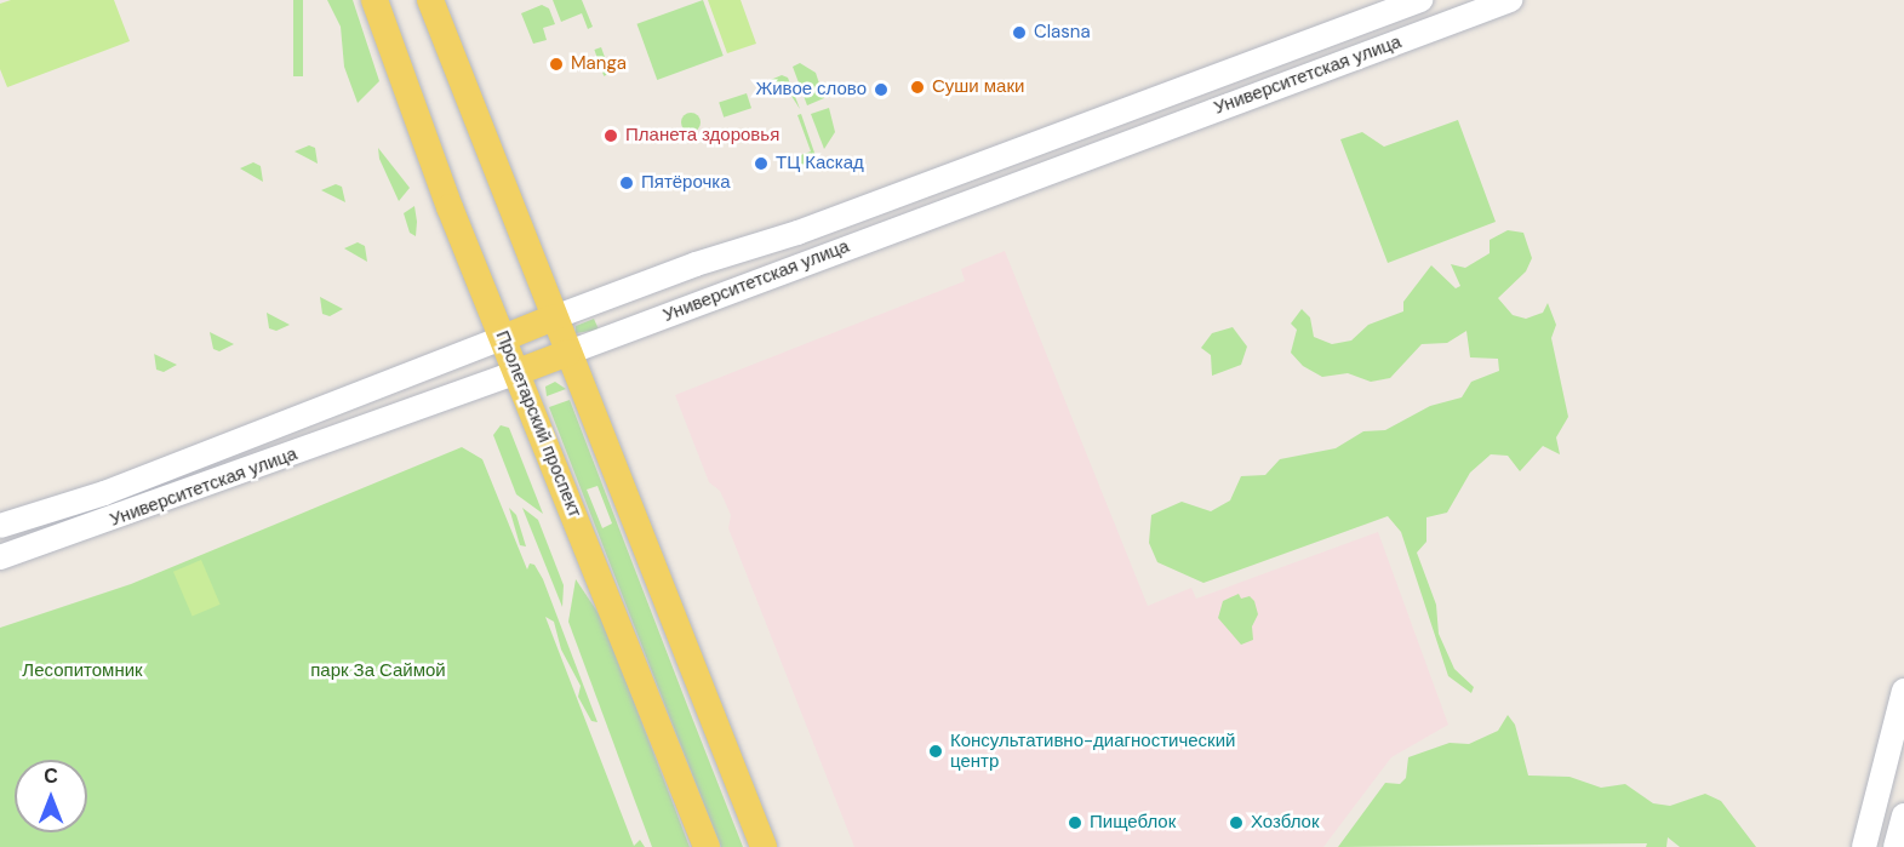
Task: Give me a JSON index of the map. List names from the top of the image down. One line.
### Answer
{"streets":{"main road":["Университетская улица","Пролетарский проспект"]},"crossings":[["Университетская улица","Пролетарский проспект"]],"parks":["Лесопитомник","парк За Саймой"],"places":["Clasna","Manga","Суши маки","Живое слово","Планета здоровья","ТЦ Каскад","Пятёрочка","Консультативно-диагностический центр","Пищеблок","Хозблок"],"north":"top"}
